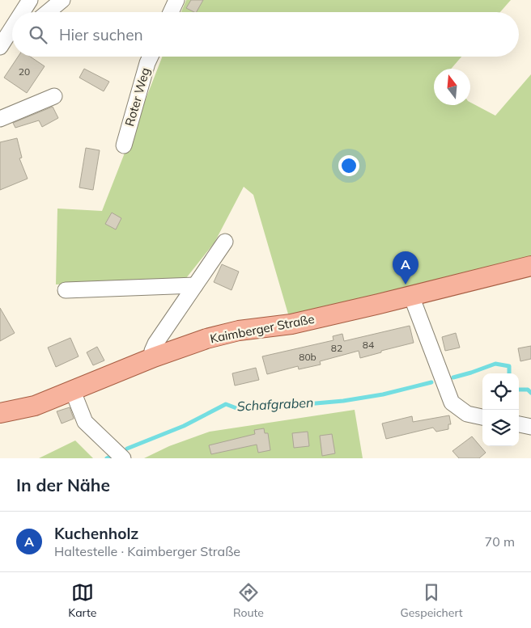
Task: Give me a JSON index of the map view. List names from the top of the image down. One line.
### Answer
{"streets":{"main road":["Kaimberger Straße"],"street":["Roter Weg"]},"water":["Schafgraben"],"house_numbers":["20","84","82","80b"],"north":"top","page":{"search":"Hier suchen","pins":"A","heading":"In der Nähe","list":[{"mark":"A","name":"Kuchenholz","note":"Haltestelle · Kaimberger Straße","value":"70 m"}],"nav":["Karte","Route","Gespeichert"]}}
